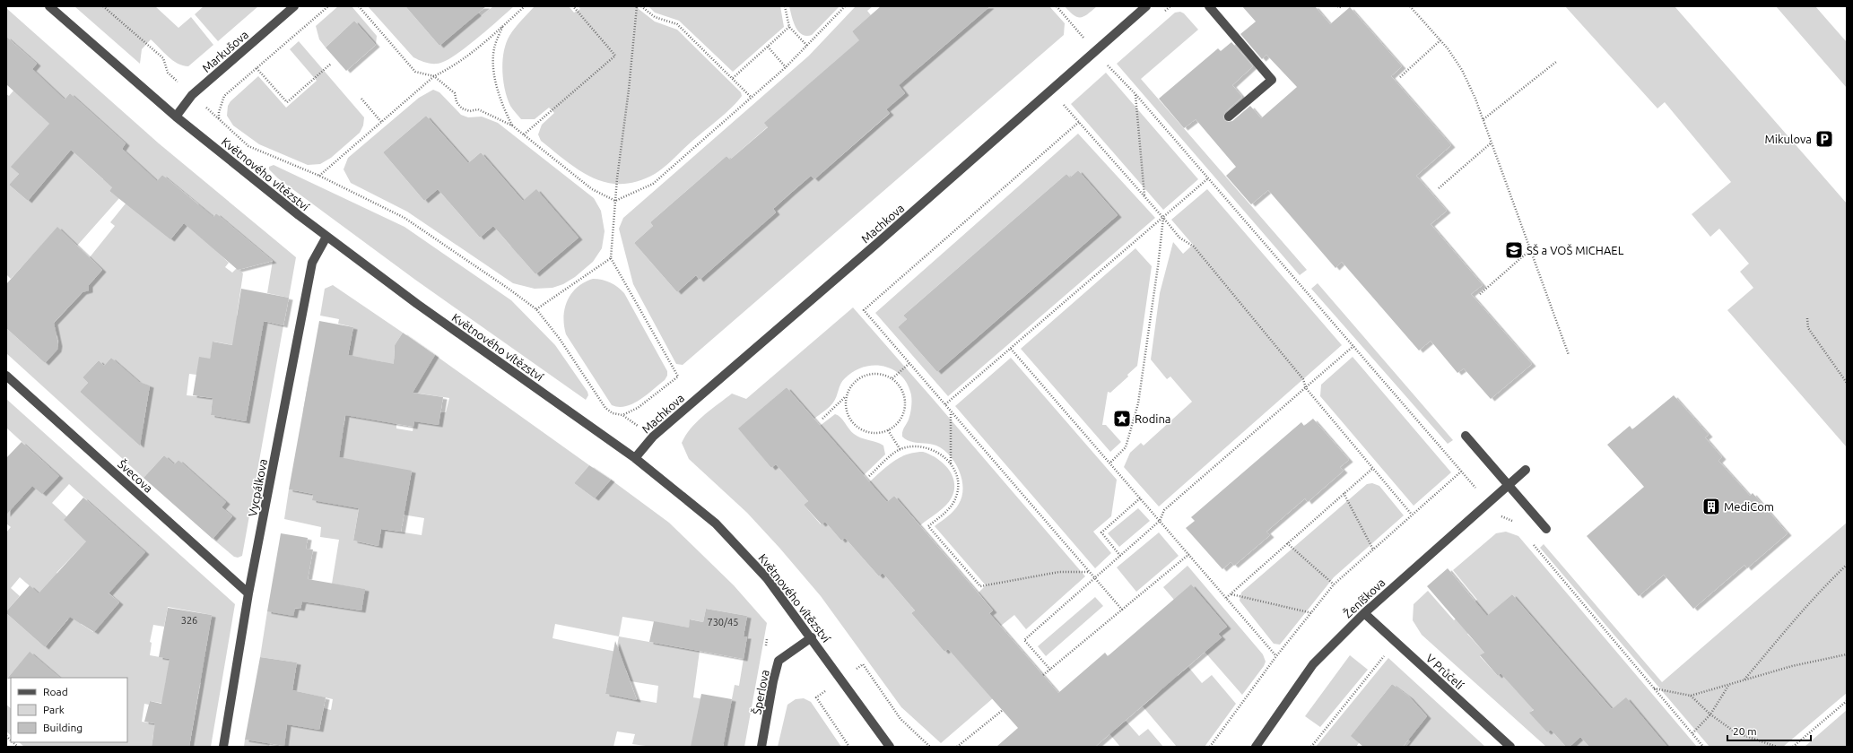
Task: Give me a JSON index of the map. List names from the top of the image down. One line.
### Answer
{"streets":{"street":["Markušova","Květnového vítězství","Machkova","Švecova","Vycpálkova","Ženíškova","V Průčelí","Šperlova"]},"crossings":[["Markušova","Květnového vítězství"],["Květnového vítězství","Machkova"],["Květnového vítězství","Vycpálkova"],["Květnového vítězství","Šperlova"],["Švecova","Vycpálkova"],["Ženíškova","V Průčelí"]],"places":{"parking":["Mikulova"],"school or university":["SŠ a VOŠ MICHAEL"],"place":["Rodina"],"building":["MediCom"]},"house_numbers":["326","730/45"],"legend":["Road","Park","Building"],"scale_bar":"20 m"}
